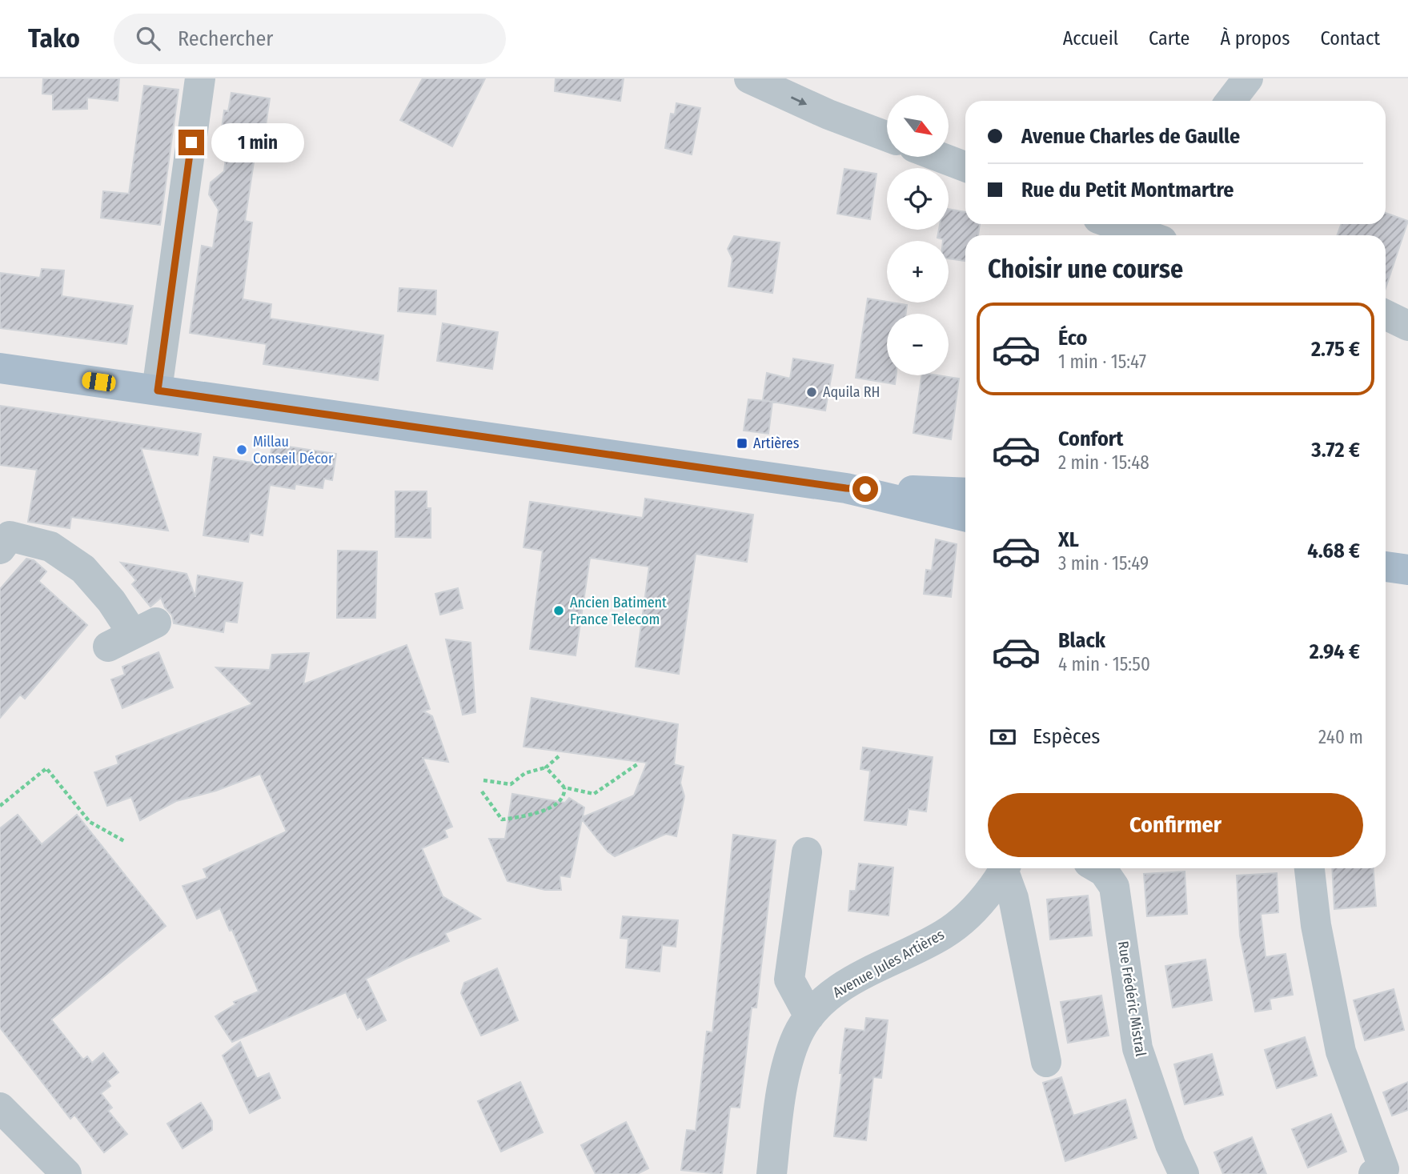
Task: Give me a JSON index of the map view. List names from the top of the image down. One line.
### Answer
{"streets":{"street":["Avenue Jules Artières","Rue Frédéric Mistral"]},"places":{"other":["Aquila RH","Millau Conseil Décor","Ancien Batiment France Telecom"],"transit":["Artières"]},"north":"bottom right","page":{"header":"Tako","search":"Rechercher","nav":["Accueil","Carte","À propos","Contact"],"map_buttons":["+","−"],"banner":["Avenue Charles de Gaulle","Rue du Petit Montmartre"],"bubble":"1 min","heading":"Choisir une course","list":[{"name":"Éco","note":"1 min · 15:47","value":"2.75 €"},{"name":"Confort","note":"2 min · 15:48","value":"3.72 €"},{"name":"XL","note":"3 min · 15:49","value":"4.68 €"},{"name":"Black","note":"4 min · 15:50","value":"2.94 €"}],"pay":["Espèces","240 m"],"buttons":"Confirmer"}}
